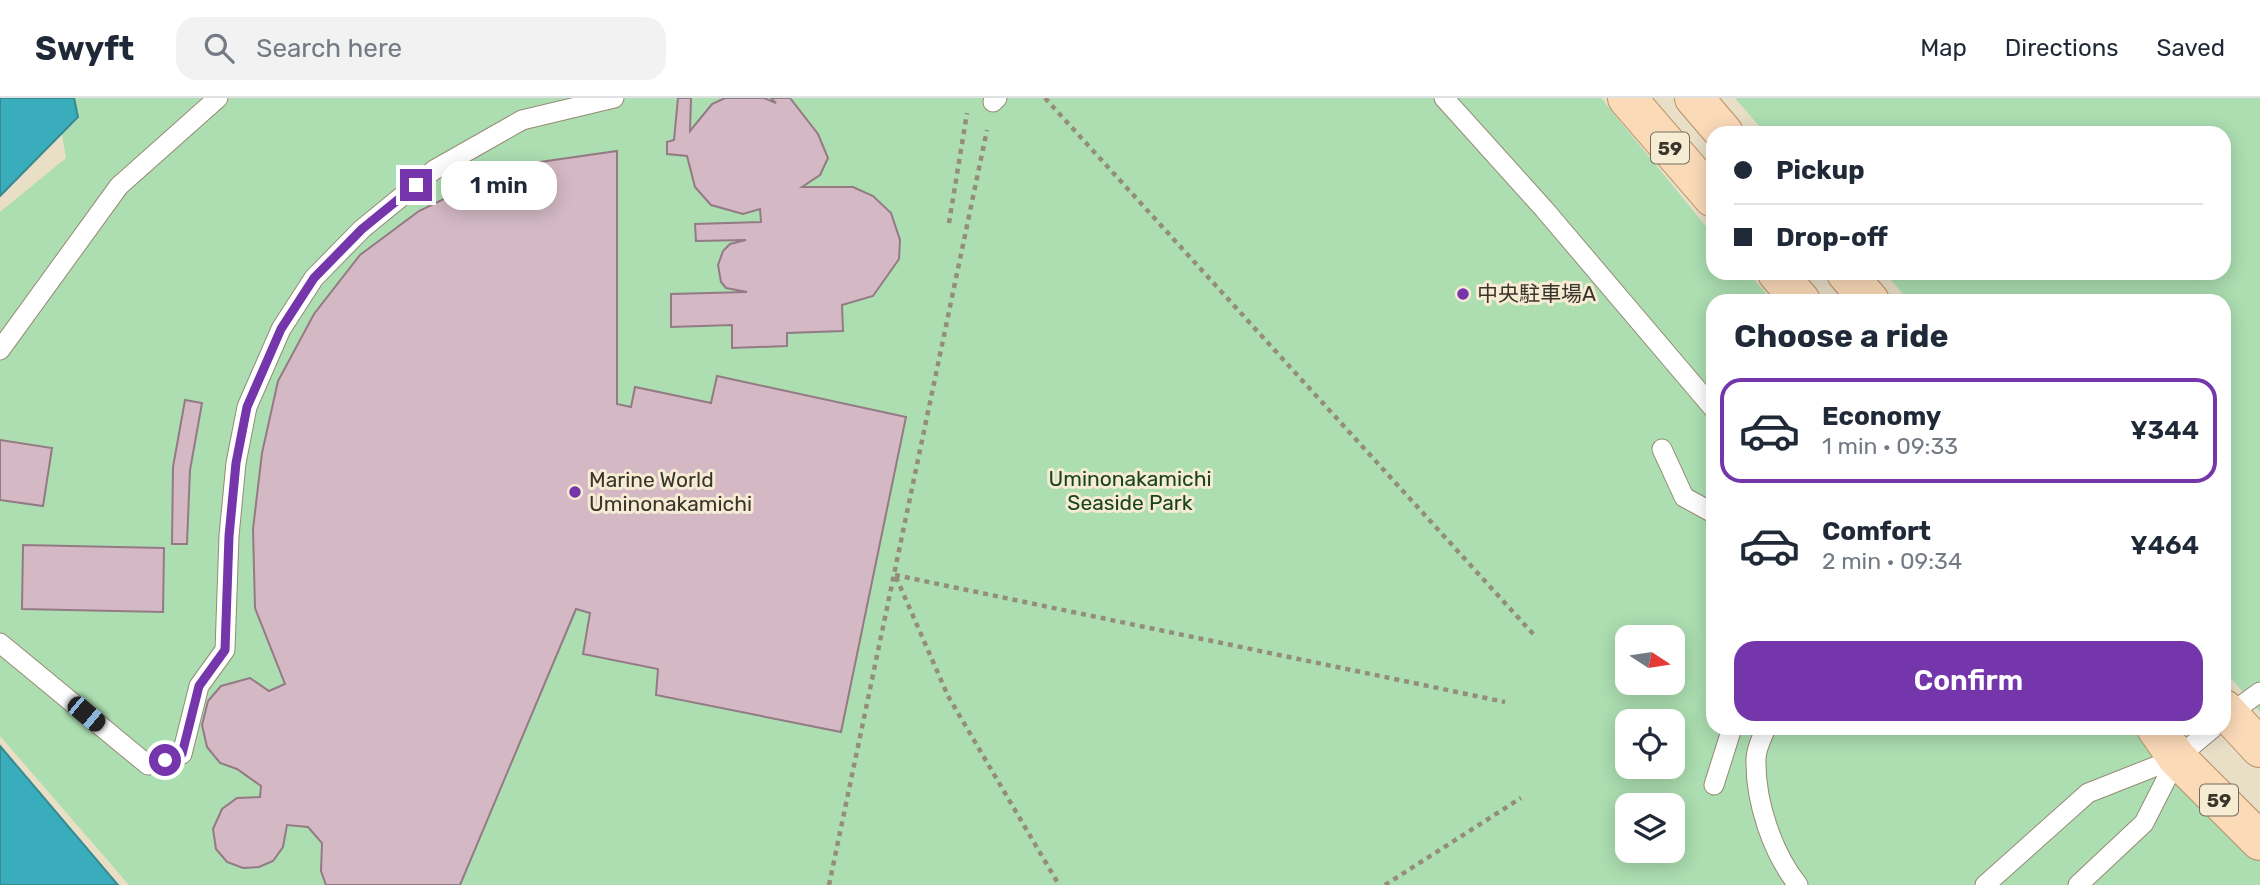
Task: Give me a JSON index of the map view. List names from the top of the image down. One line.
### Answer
{"streets":{"main road":["59"]},"parks":["Uminonakamichi Seaside Park"],"places":["中央駐車場A","Marine World Uminonakamichi"],"north":"right","page":{"header":"Swyft","search":"Search here","nav":["Map","Directions","Saved"],"banner":["Pickup","Drop-off"],"bubble":"1 min","heading":"Choose a ride","list":[{"name":"Economy","note":"1 min · 09:33","value":"¥344"},{"name":"Comfort","note":"2 min · 09:34","value":"¥464"}],"buttons":"Confirm"}}
